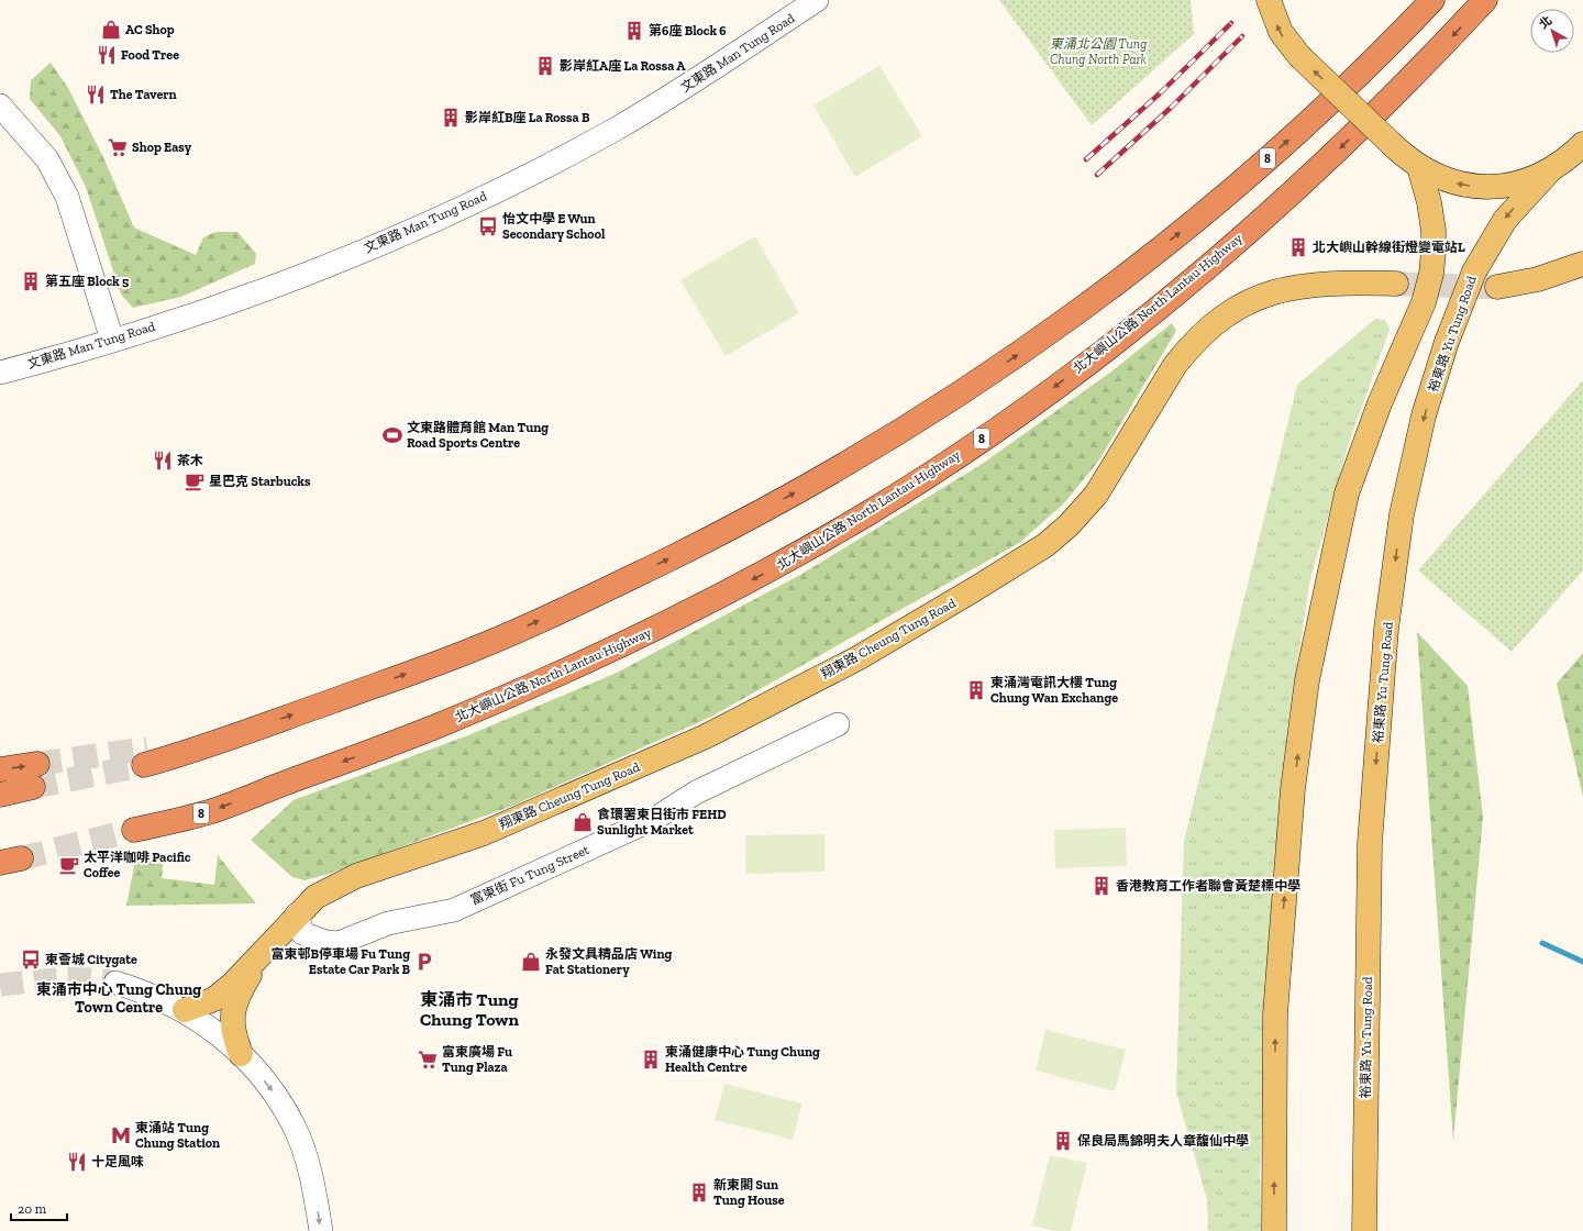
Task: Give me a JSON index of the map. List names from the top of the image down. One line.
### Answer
{"streets":{"highway":["8","北大嶼山公路 North Lantau Highway"],"main road":["裕東路 Yu Tung Road","翔東路 Cheung Tung Road"],"street":["文東路 Man Tung Road","富東街 Fu Tung Street"]},"crossings":[["翔東路 Cheung Tung Road","富東街 Fu Tung Street"]],"districts":["東涌市中心 Tung Chung Town Centre","東涌市 Tung Chung Town"],"parks":["東涌北公園 Tung Chung North Park"],"places":{"shop":["AC Shop","食環署東日街市 FEHD Sunlight Market","永發文具精品店 Wing Fat Stationery"],"building":["第6座 Block 6","影岸紅A座 La Rossa A","影岸紅B座 La Rossa B","北大嶼山幹線街燈變電站L","第五座 Block 5","東涌灣電訊大樓 Tung Chung Wan Exchange","香港教育工作者聯會黃楚標中學","東涌健康中心 Tung Chung Health Centre","保良局馬錦明夫人章馥仙中學","新東閣 Sun Tung House"],"restaurant":["Food Tree","The Tavern","茶木","十足風味"],"supermarket":["Shop Easy","富東廣場 Fu Tung Plaza"],"bus stop":["怡文中學 E Wun Secondary School","東薈城 Citygate"],"sports":["文東路體育館 Man Tung Road Sports Centre"],"cafe":["星巴克 Starbucks","太平洋咖啡 Pacific Coffee"],"parking":["富東邨B停車場 Fu Tung Estate Car Park B"],"metro station":["東涌站 Tung Chung Station"]},"scale_bar":"20 m","north":"top left"}
